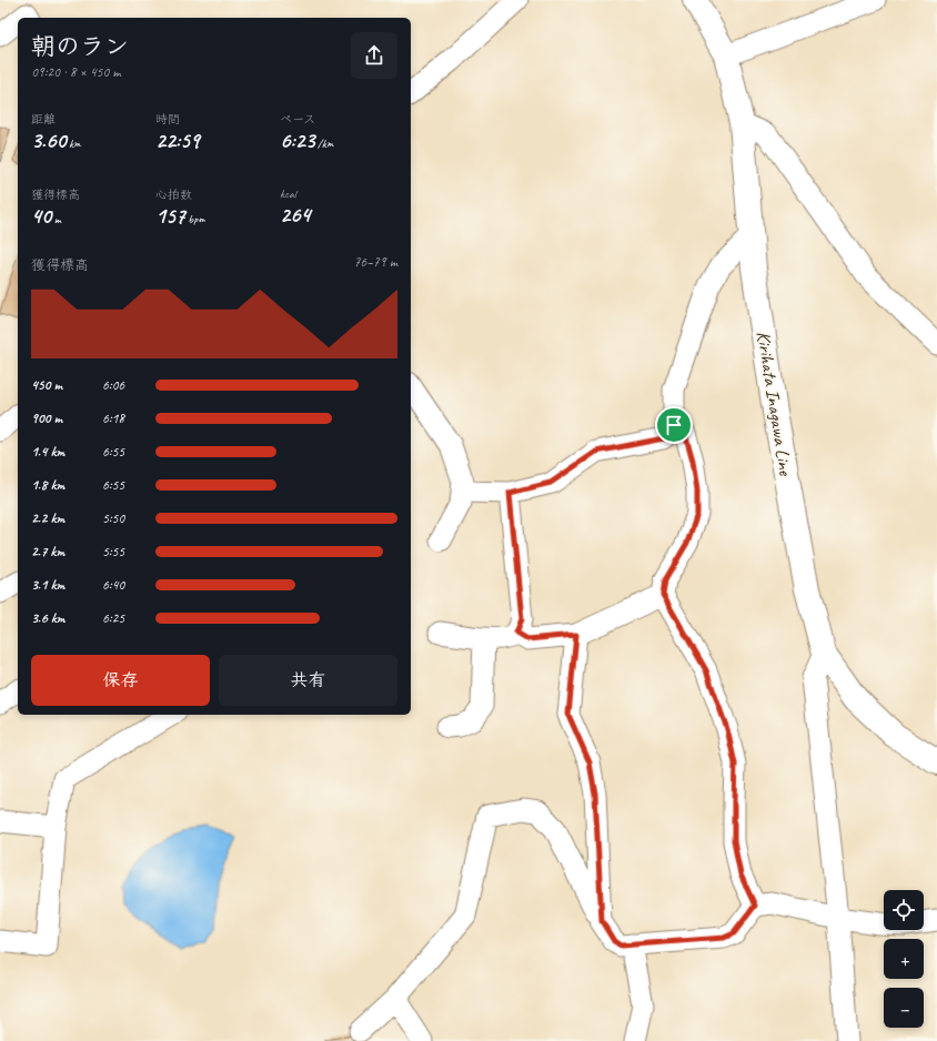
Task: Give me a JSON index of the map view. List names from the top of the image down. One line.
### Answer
{"streets":{"main road":["Kirihata Inagawa Line"]},"page":{"heading":["朝のラン","09:20 · 8 × 450 m"],"stats":[["距離","3.60 km"],["時間","22:59"],["ペース","6:23 /km"],["獲得標高","40 m"],["心拍数","157 bpm"],["kcal","264"]],"chart":["獲得標高","76–79 m"],"list":[{"name":"450 m","note":"6:06"},{"name":"900 m","note":"6:18"},{"name":"1.4 km","note":"6:55"},{"name":"1.8 km","note":"6:55"},{"name":"2.2 km","note":"5:50"},{"name":"2.7 km","note":"5:55"},{"name":"3.1 km","note":"6:40"},{"name":"3.6 km","note":"6:25"}],"buttons":["保存","共有"],"map_buttons":["+","−"]}}
